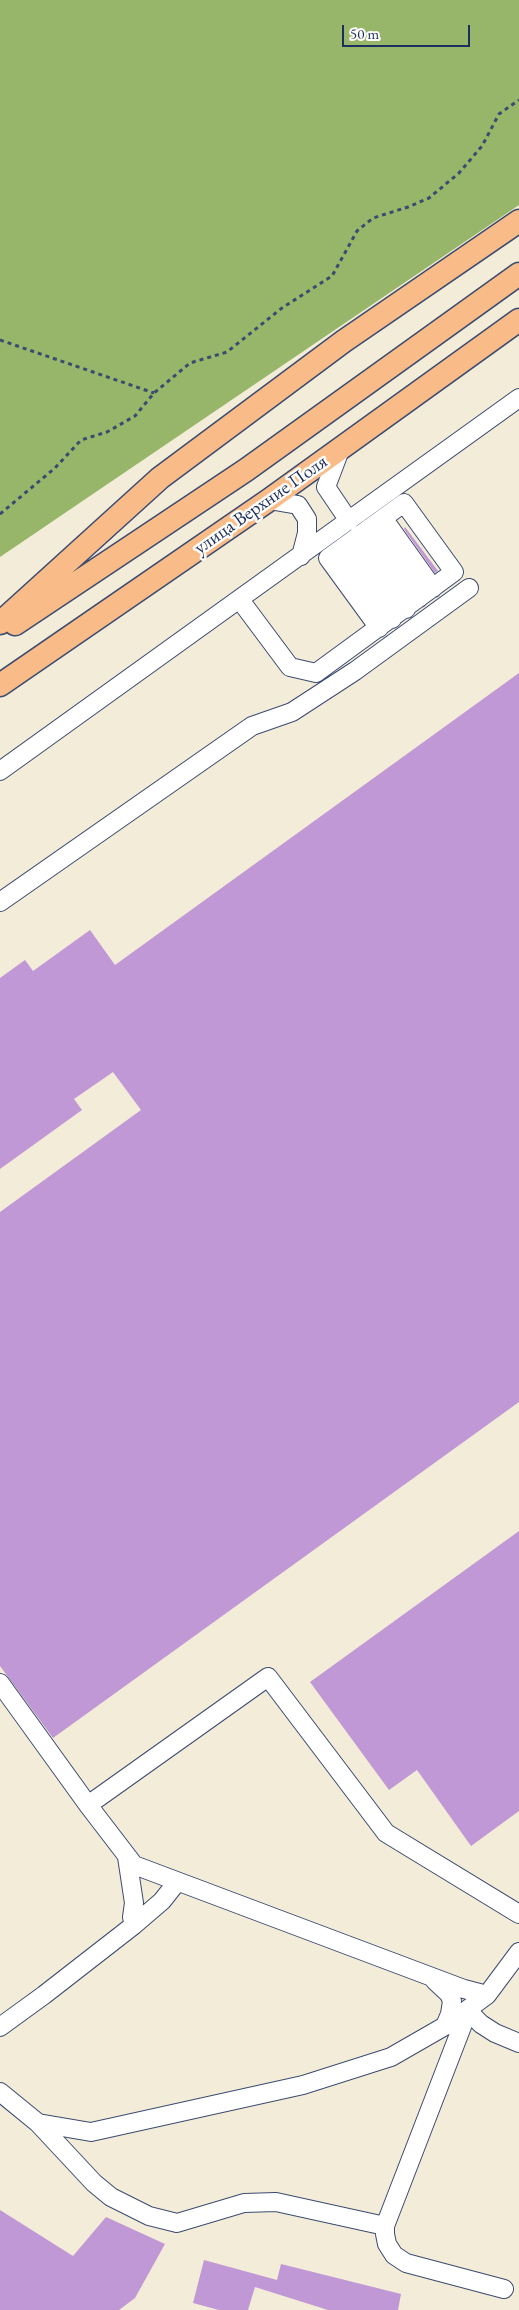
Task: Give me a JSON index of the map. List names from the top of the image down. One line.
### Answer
{"streets":{"main road":["улица Верхние Поля"]},"scale_bar":"50 m"}
